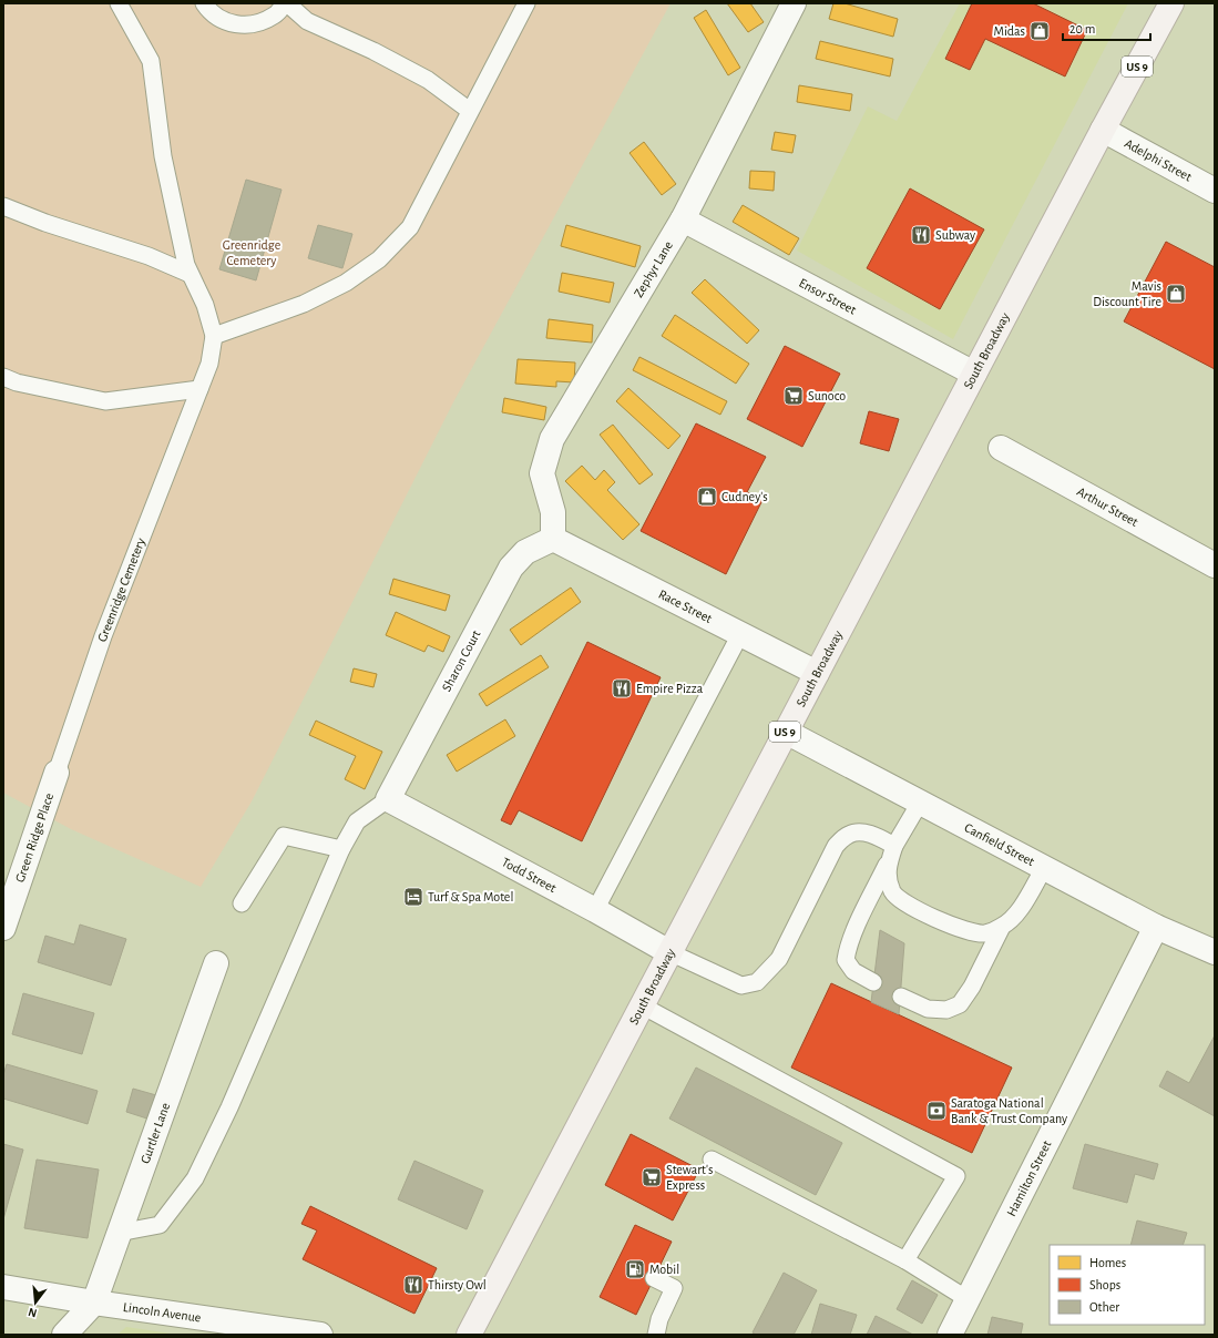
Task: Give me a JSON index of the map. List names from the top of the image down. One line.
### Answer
{"streets":{"main road":["US 9","South Broadway"],"street":["Adelphi Street","Zephyr Lane","Ensor Street","Arthur Street","Race Street","Sharon Court","Green Ridge Place","Canfield Street","Todd Street","Gurtler Lane","Hamilton Street","Lincoln Avenue"],"lane":["Greenridge Cemetery"]},"crossings":[["Adelphi Street","South Broadway"],["Zephyr Lane","Ensor Street"],["Zephyr Lane","Race Street"],["Zephyr Lane","Sharon Court"],["Ensor Street","South Broadway"],["South Broadway","Race Street"],["South Broadway","Canfield Street"],["South Broadway","Todd Street"],["Greenridge Cemetery","Green Ridge Place"],["Race Street","Sharon Court"],["Sharon Court","Todd Street"],["Canfield Street","Hamilton Street"],["Gurtler Lane","Lincoln Avenue"]],"parks":["Greenridge Cemetery"],"places":{"shop":["Midas","Mavis Discount Tire","Cudney's"],"restaurant":["Subway","Empire Pizza","Thirsty Owl"],"supermarket":["Sunoco","Stewart's Express"],"hotel":["Turf & Spa Motel"],"bank":["Saratoga National Bank & Trust Company"],"fuel station":["Mobil"]},"legend":["Homes","Shops","Other"],"scale_bar":"20 m","north":"bottom"}
